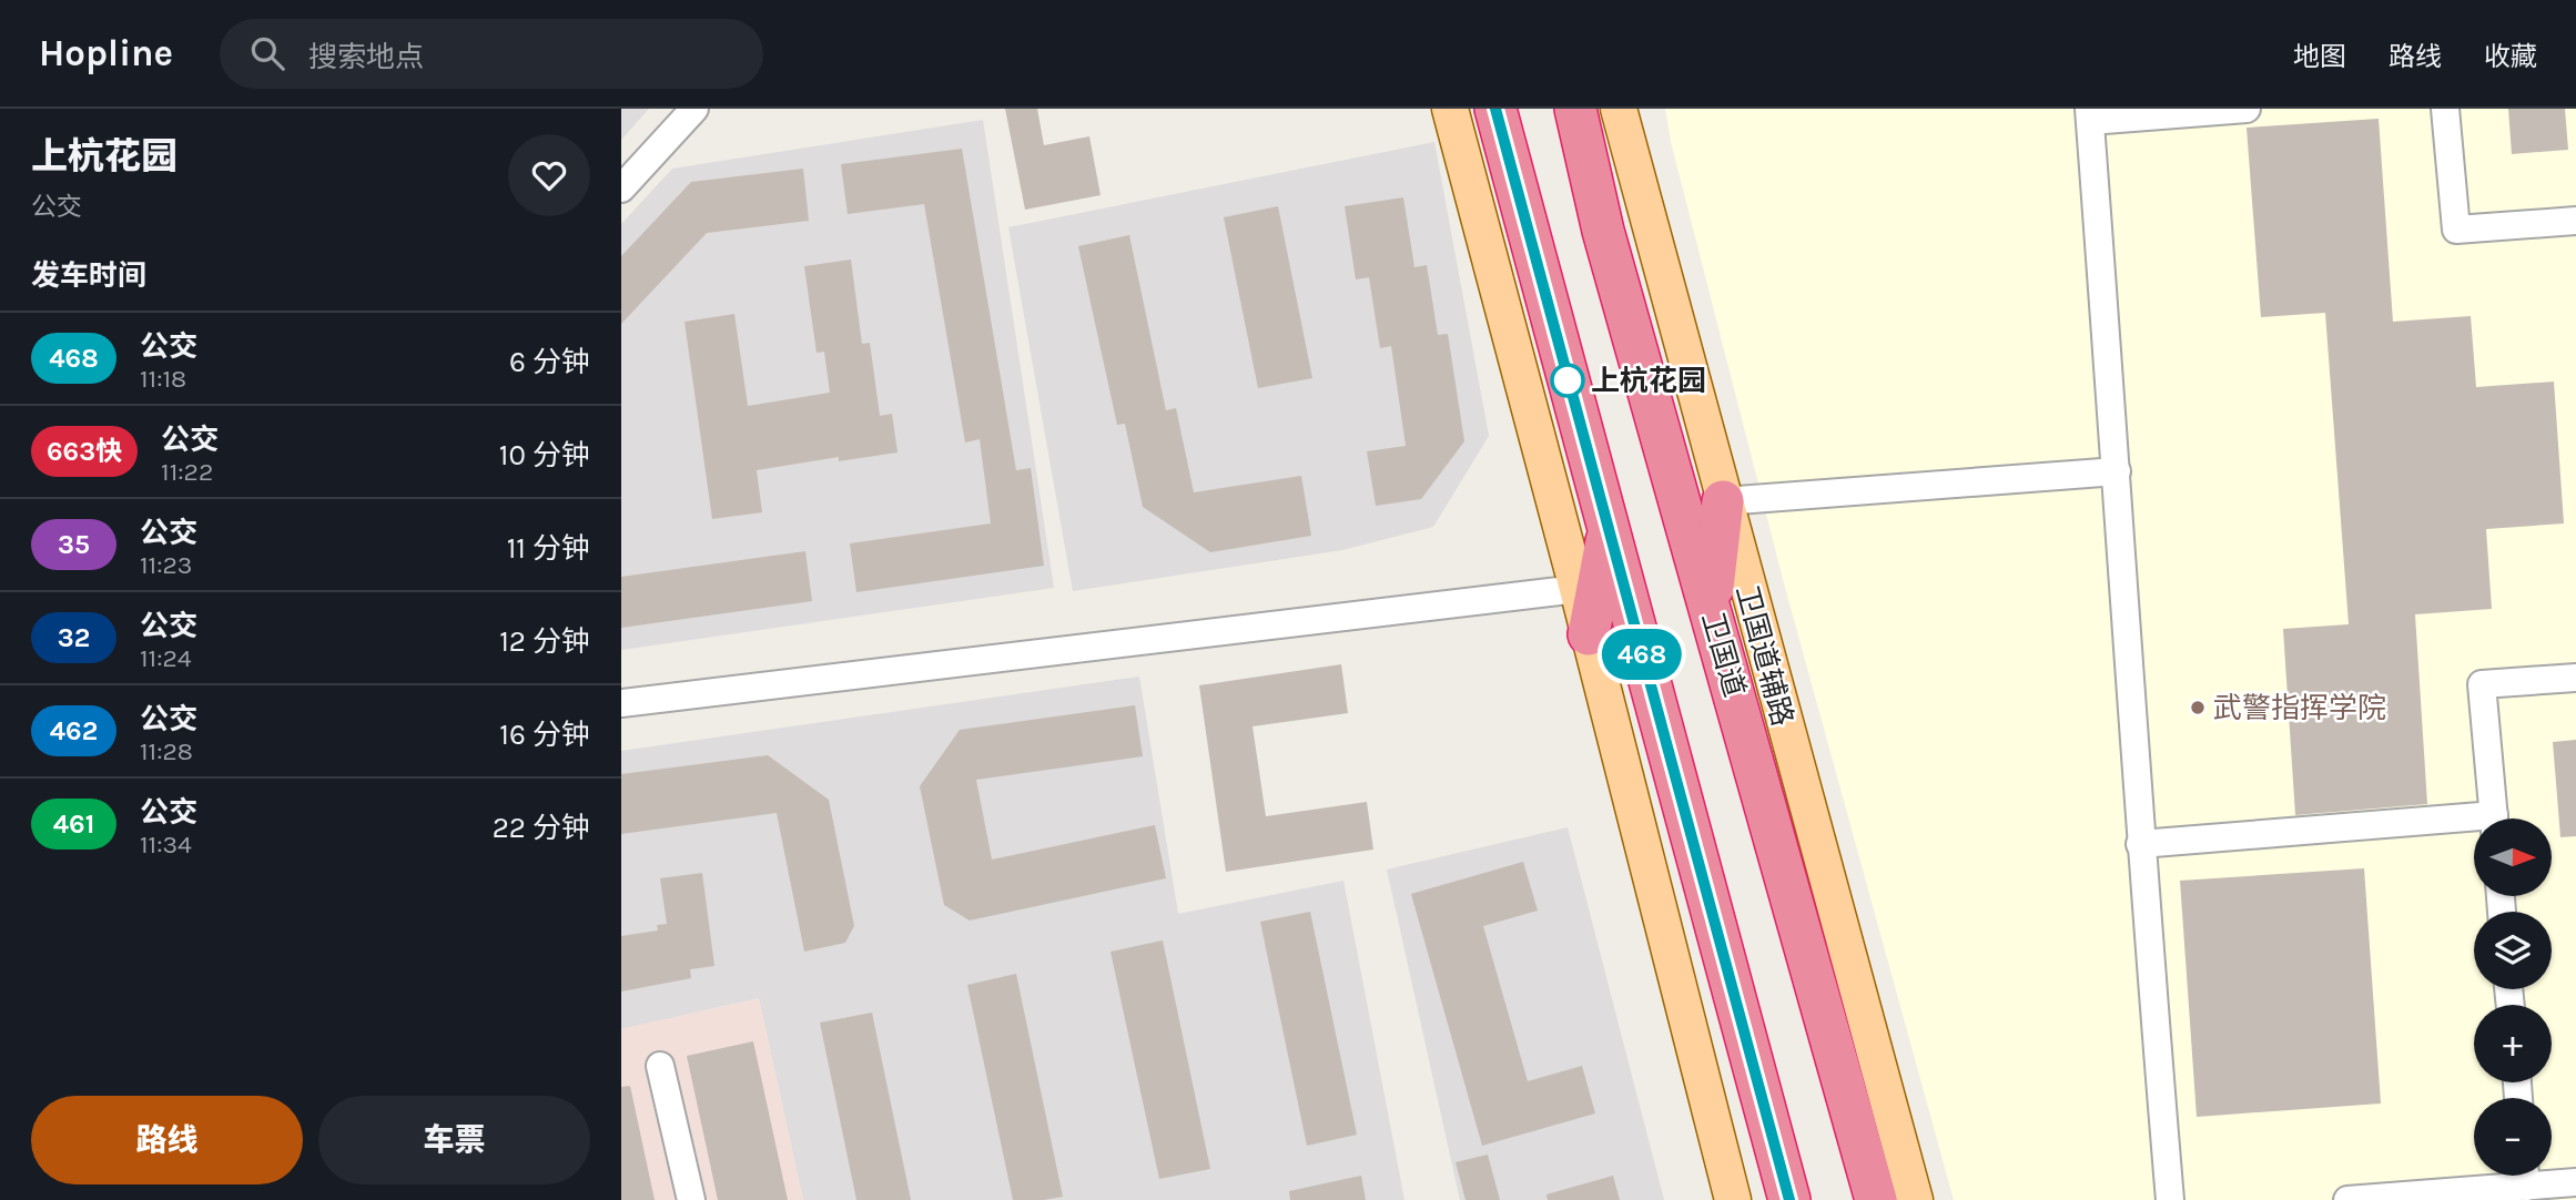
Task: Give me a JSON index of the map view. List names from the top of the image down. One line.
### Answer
{"streets":{"highway":["卫国道"],"main road":["卫国道辅路"]},"places":["上杭花园","武警指挥学院"],"lines":["bus line 468"],"north":"right","page":{"header":"Hopline","search":"搜索地点","nav":["地图","路线","收藏"],"heading":[["上杭花园","公交"],"发车时间"],"on_map":"468","list":[{"mark":"468","name":"公交","note":"11:18","value":"6 分钟"},{"mark":"663快","name":"公交","note":"11:22","value":"10 分钟"},{"mark":"35","name":"公交","note":"11:23","value":"11 分钟"},{"mark":"32","name":"公交","note":"11:24","value":"12 分钟"},{"mark":"462","name":"公交","note":"11:28","value":"16 分钟"},{"mark":"461","name":"公交","note":"11:34","value":"22 分钟"}],"map_buttons":["+","−"],"buttons":["路线","车票"]}}
